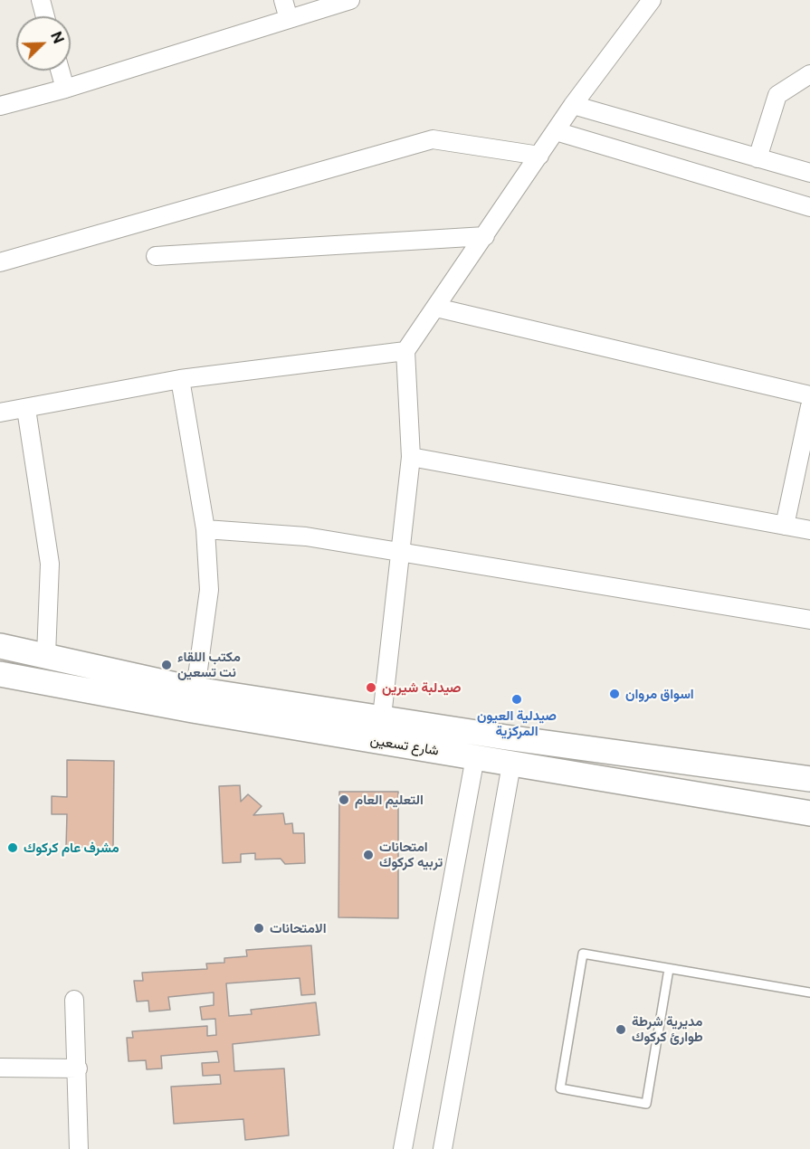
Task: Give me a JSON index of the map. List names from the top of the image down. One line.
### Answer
{"streets":{"main road":["شارع تسعين"]},"places":["مكتب اللقاء نت تسعين","صيدلبة شيرين","اسواق مروان","صيدلية العيون المركزية","التعليم العام","مشرف عام كركوك","امتحانات تربيه كركوك","الامتحانات","مديرية شرطة طوارئ كركوك"],"north":"top right"}
